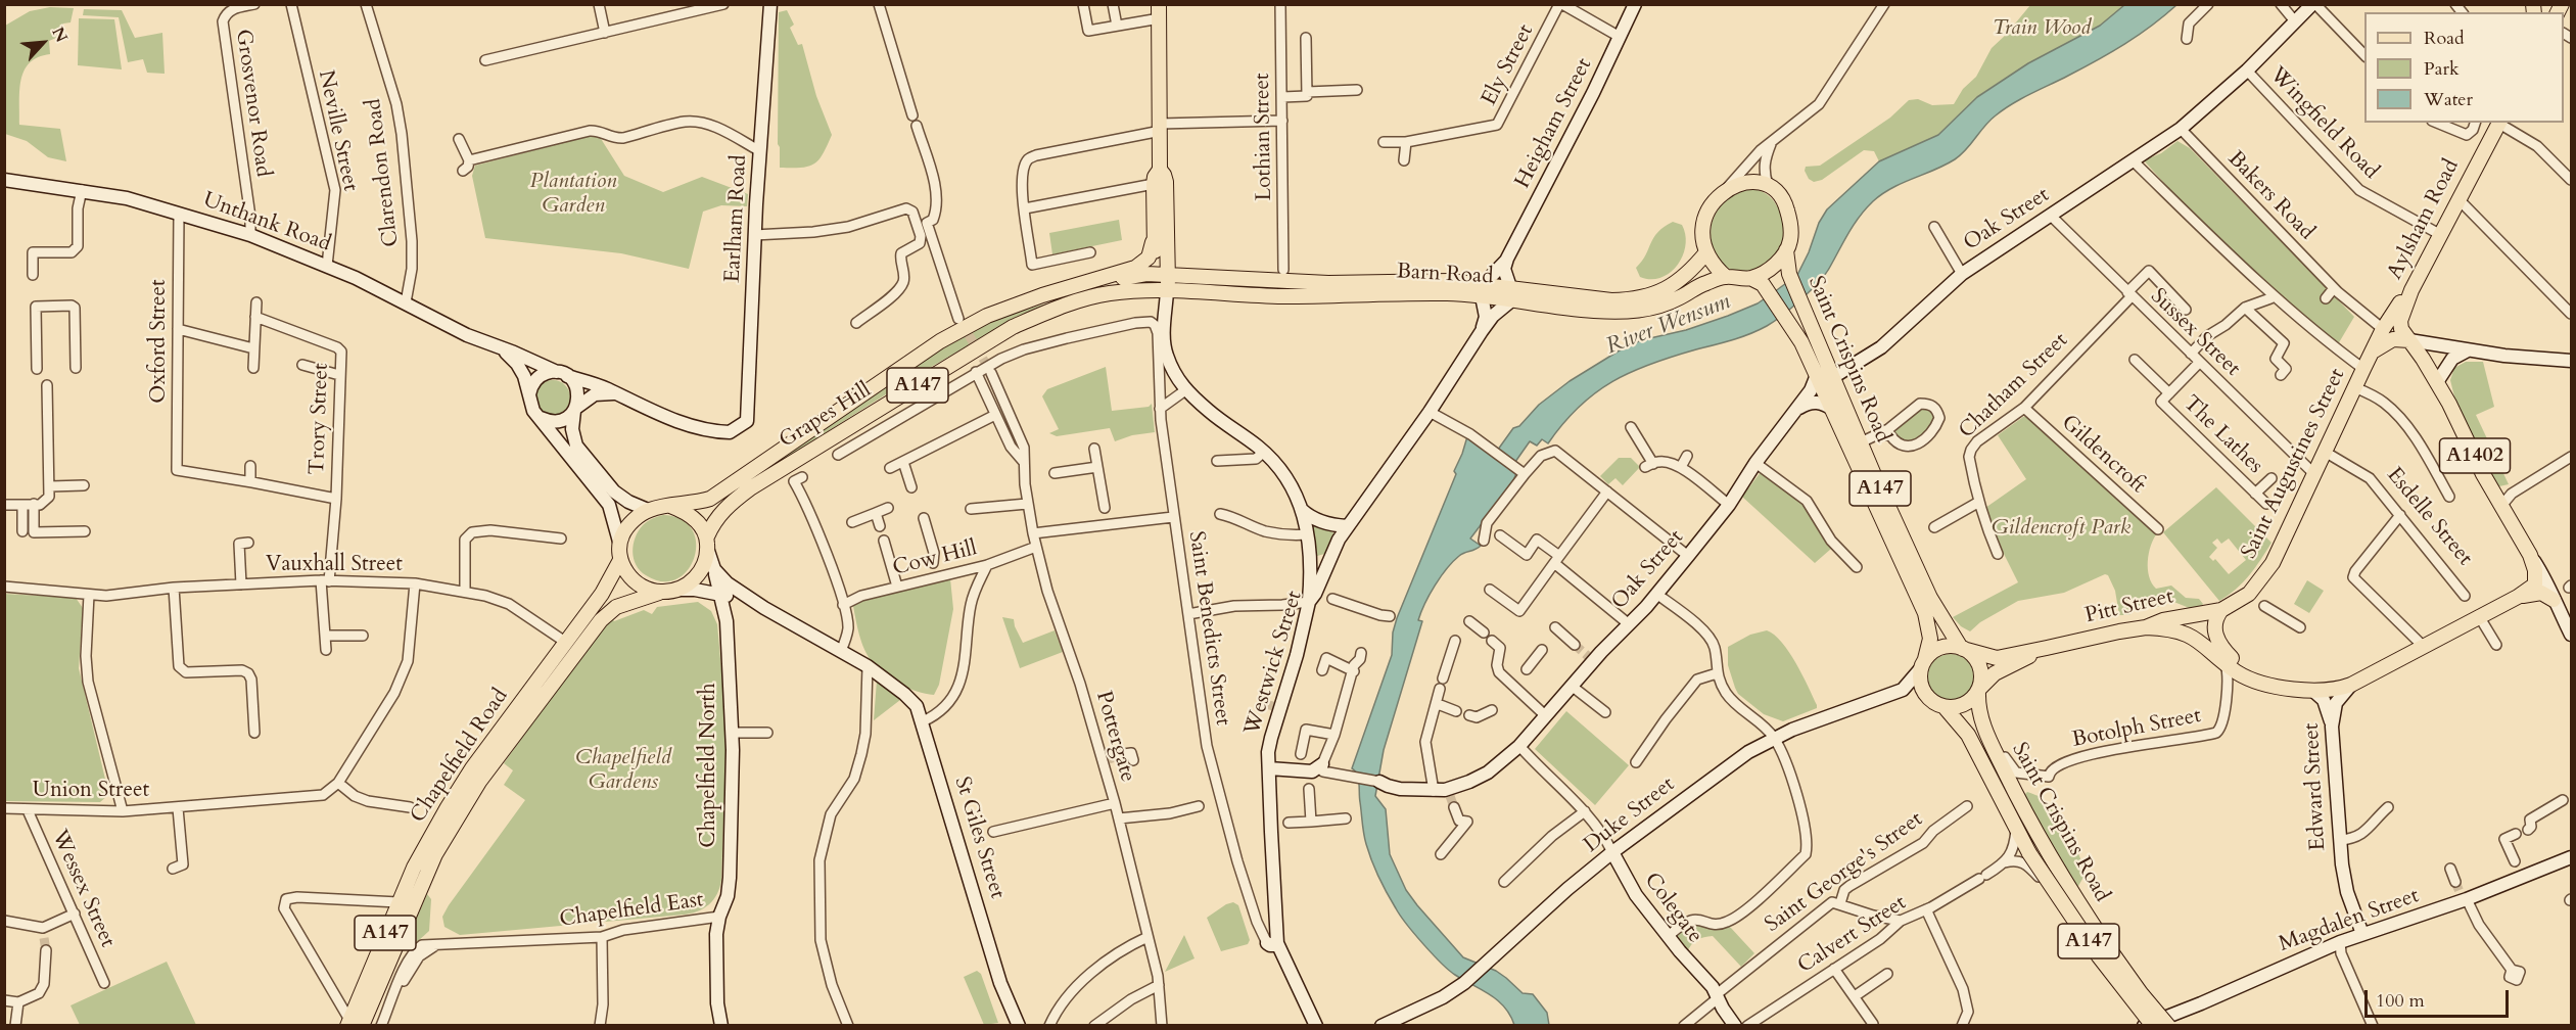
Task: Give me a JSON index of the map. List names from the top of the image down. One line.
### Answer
{"streets":{"main road":["Aylsham Road","Barn Road","Saint Crispins Road","A147","Grapes Hill","A1402","Saint Augustines Street","Pitt Street","Chapelfield Road","Edward Street"],"street":["Ely Street","Grosvenor Road","Heigham Street","Wingfield Road","Neville Street","Lothian Street","Clarendon Road","Bakers Road","Earlham Road","Oak Street","Unthank Road","Sussex Street","Oxford Street","Chatham Street","Trory Street","The Lathes","Gildencroft","Esdelle Street","Cow Hill","Vauxhall Street","Saint Benedicts Street","Westwick Street","Botolph Street","Pottergate","Chapelfield North","Union Street","Duke Street","St Giles Street","Saint George's Street","Wessex Street","Colegate","Chapelfield East","Magdalen Street","Calvert Street"]},"crossings":[["Grosvenor Road","Unthank Road"],["Heigham Street","Barn Road"],["Wingfield Road","Oak Street"],["Wingfield Road","Aylsham Road"],["Neville Street","Unthank Road"],["Clarendon Road","Unthank Road"],["Bakers Road","Oak Street"],["Bakers Road","Saint Augustines Street"],["Earlham Road","Unthank Road"],["Oak Street","Sussex Street"],["Oak Street","Saint Crispins Road"],["Oak Street","Colegate"],["Aylsham Road","A1402"],["Aylsham Road","Saint Augustines Street"],["Unthank Road","Oxford Street"],["Barn Road","Saint Crispins Road"],["Barn Road","A147"],["Barn Road","Grapes Hill"],["Barn Road","Westwick Street"],["Sussex Street","Chatham Street"],["Sussex Street","The Lathes"],["Sussex Street","Saint Augustines Street"],["Saint Crispins Road","A147"],["Saint Crispins Road","Pitt Street"],["Saint Crispins Road","Botolph Street"],["Saint Crispins Road","Duke Street"],["Saint Crispins Road","Calvert Street"],["A147","Grapes Hill"],["A147","Chapelfield Road"],["A147","Chapelfield North"],["Chatham Street","Gildencroft"],["Grapes Hill","Chapelfield Road"],["Grapes Hill","Chapelfield North"],["Trory Street","Vauxhall Street"],["A1402","Saint Augustines Street"],["A1402","Pitt Street"],["A1402","Botolph Street"],["A1402","Edward Street"],["Saint Augustines Street","Esdelle Street"],["Saint Augustines Street","Pitt Street"],["Cow Hill","Pottergate"],["Vauxhall Street","Chapelfield Road"],["Pitt Street","Duke Street"],["Saint Benedicts Street","Westwick Street"],["Chapelfield Road","Chapelfield North"],["Chapelfield North","Chapelfield East"],["Edward Street","Magdalen Street"],["Union Street","Wessex Street"],["Duke Street","Colegate"],["Saint George's Street","Colegate"]],"water":["River Wensum"],"parks":["Train Wood","Plantation Garden","Gildencroft Park","Chapelfield Gardens"],"legend":["Road","Park","Water"],"scale_bar":"100 m","north":"top right"}
